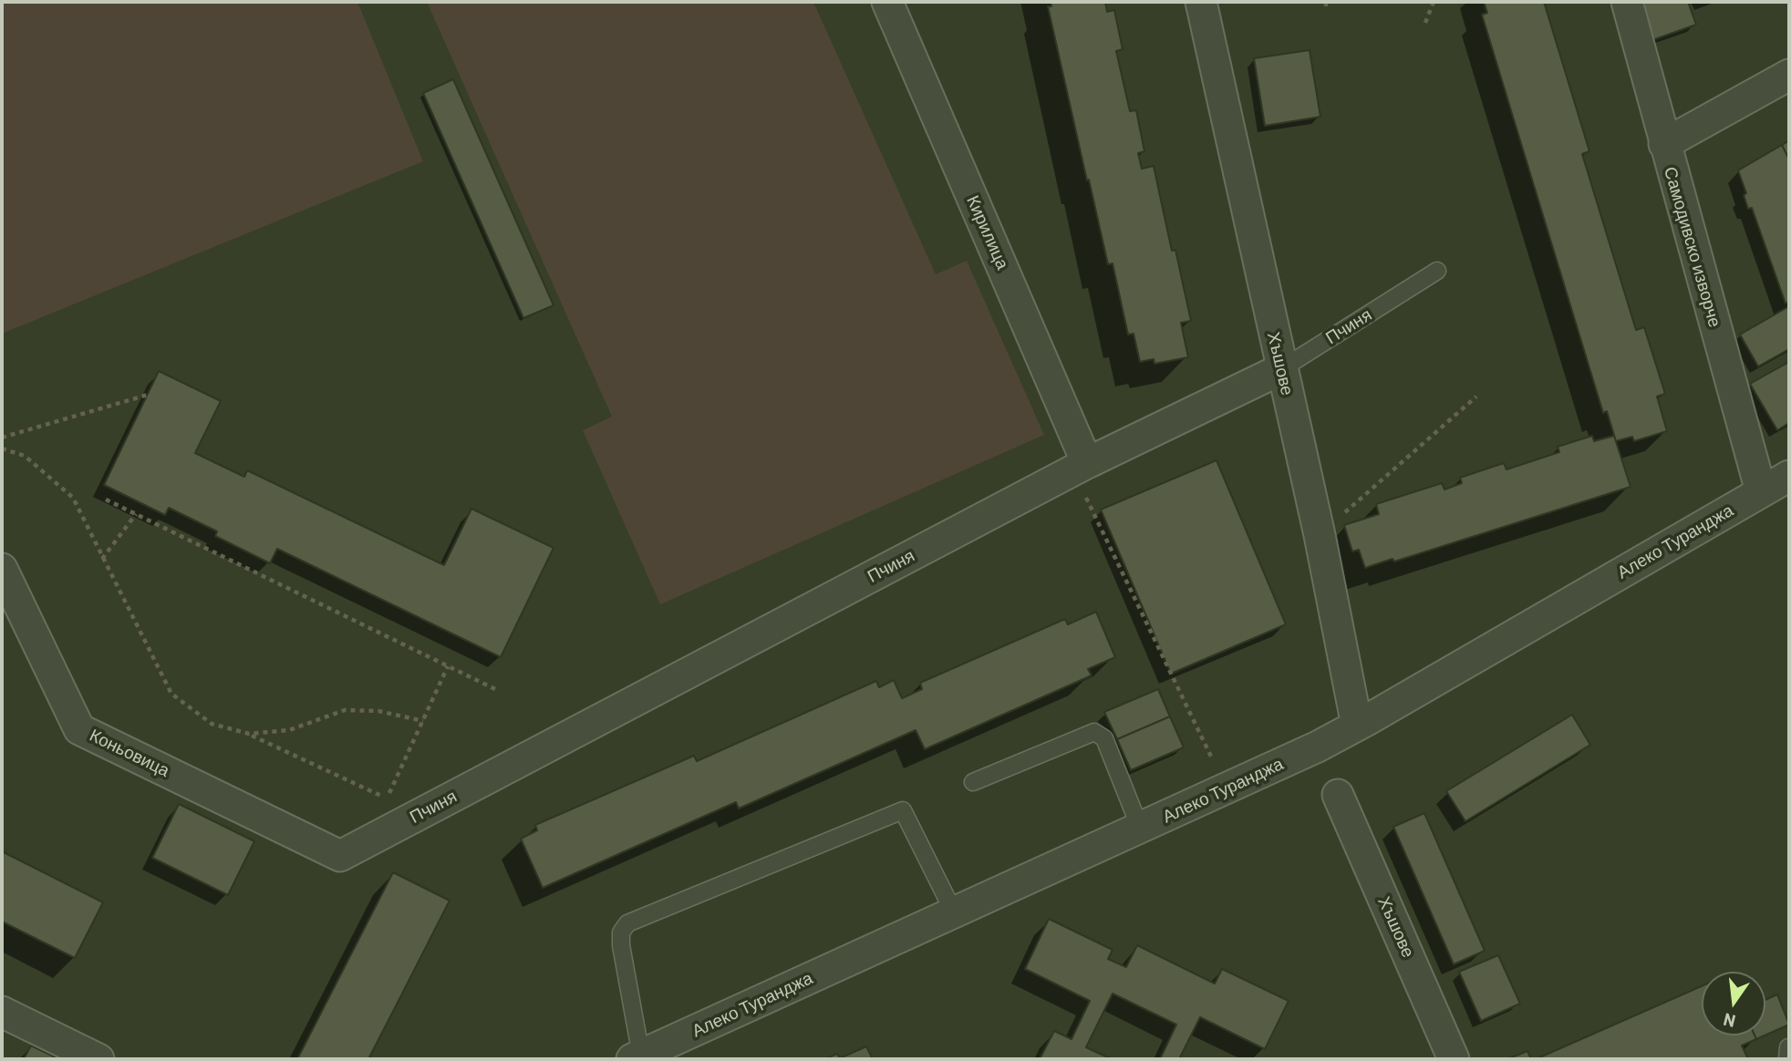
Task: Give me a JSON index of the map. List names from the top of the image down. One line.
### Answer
{"streets":{"street":["Кирилица","Самодивско изворче","Пчиня","Хъшове","Алеко Туранджа","Коньовица"]},"crossings":[["Кирилица","Пчиня"],["Самодивско изворче","Алеко Туранджа"],["Пчиня","Хъшове"],["Пчиня","Коньовица"],["Хъшове","Алеко Туранджа"]],"north":"bottom"}
